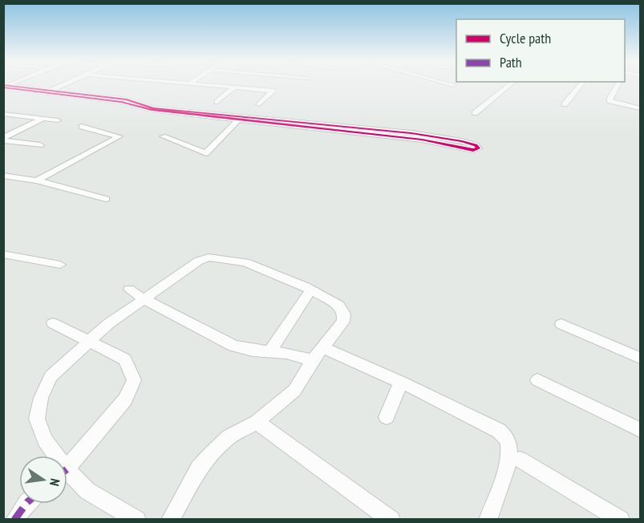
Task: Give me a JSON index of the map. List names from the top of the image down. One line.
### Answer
{"legend":["Cycle path","Path"],"north":"right"}
